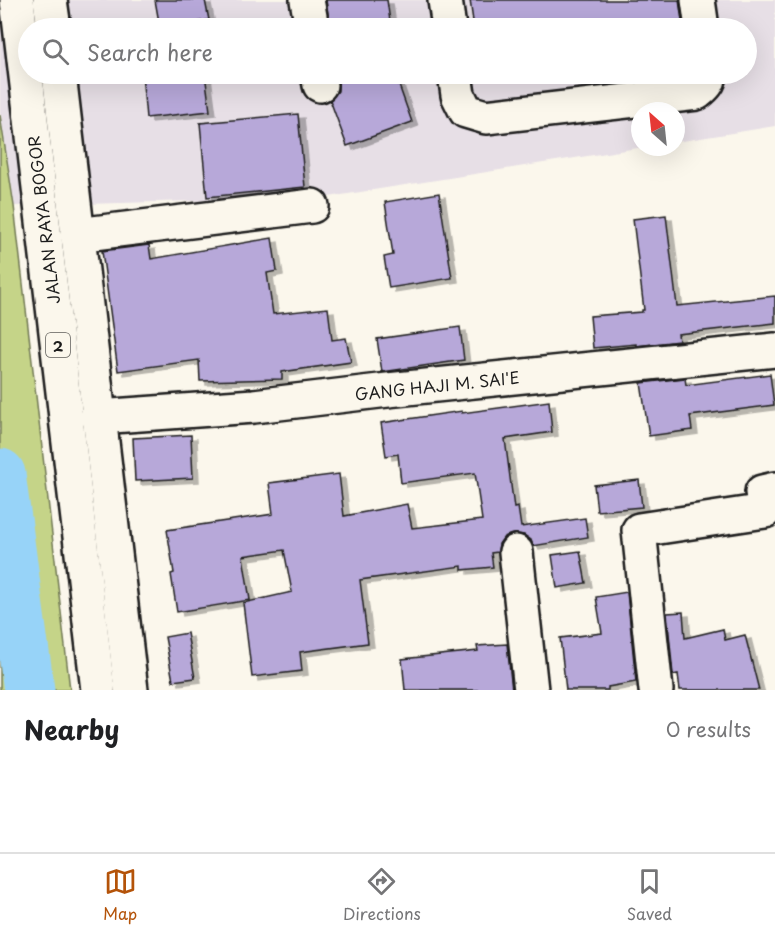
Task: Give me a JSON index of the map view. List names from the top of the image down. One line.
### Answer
{"streets":{"main road":["JALAN RAYA BOGOR","2","GANG HAJI M. SAI'E"]},"crossings":[["JALAN RAYA BOGOR","GANG HAJI M. SAI'E"]],"north":"top left","page":{"search":"Search here","heading":["Nearby","0 results"],"nav":["Map","Directions","Saved"]}}
